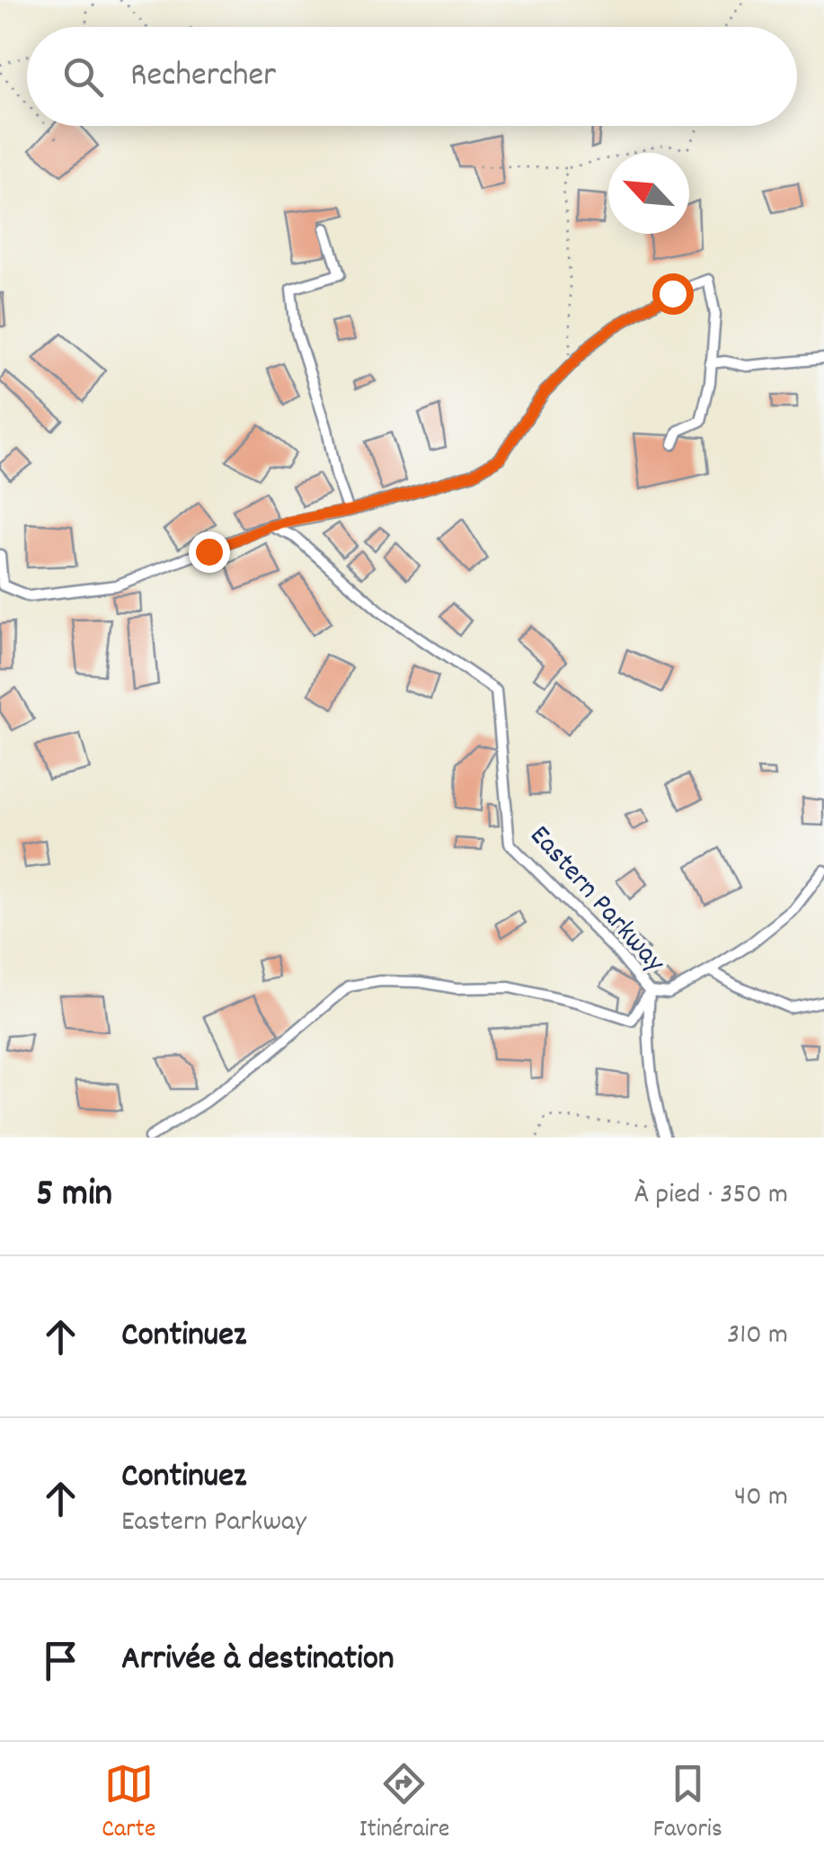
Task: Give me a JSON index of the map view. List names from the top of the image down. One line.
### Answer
{"streets":{"street":["Eastern Parkway"]},"north":"top left","page":{"search":"Rechercher","heading":["5 min","À pied · 350 m"],"list":[["Continuez","310 m"],["Continuez","Eastern Parkway","40 m"],"Arrivée à destination"],"nav":["Carte","Itinéraire","Favoris"]}}
